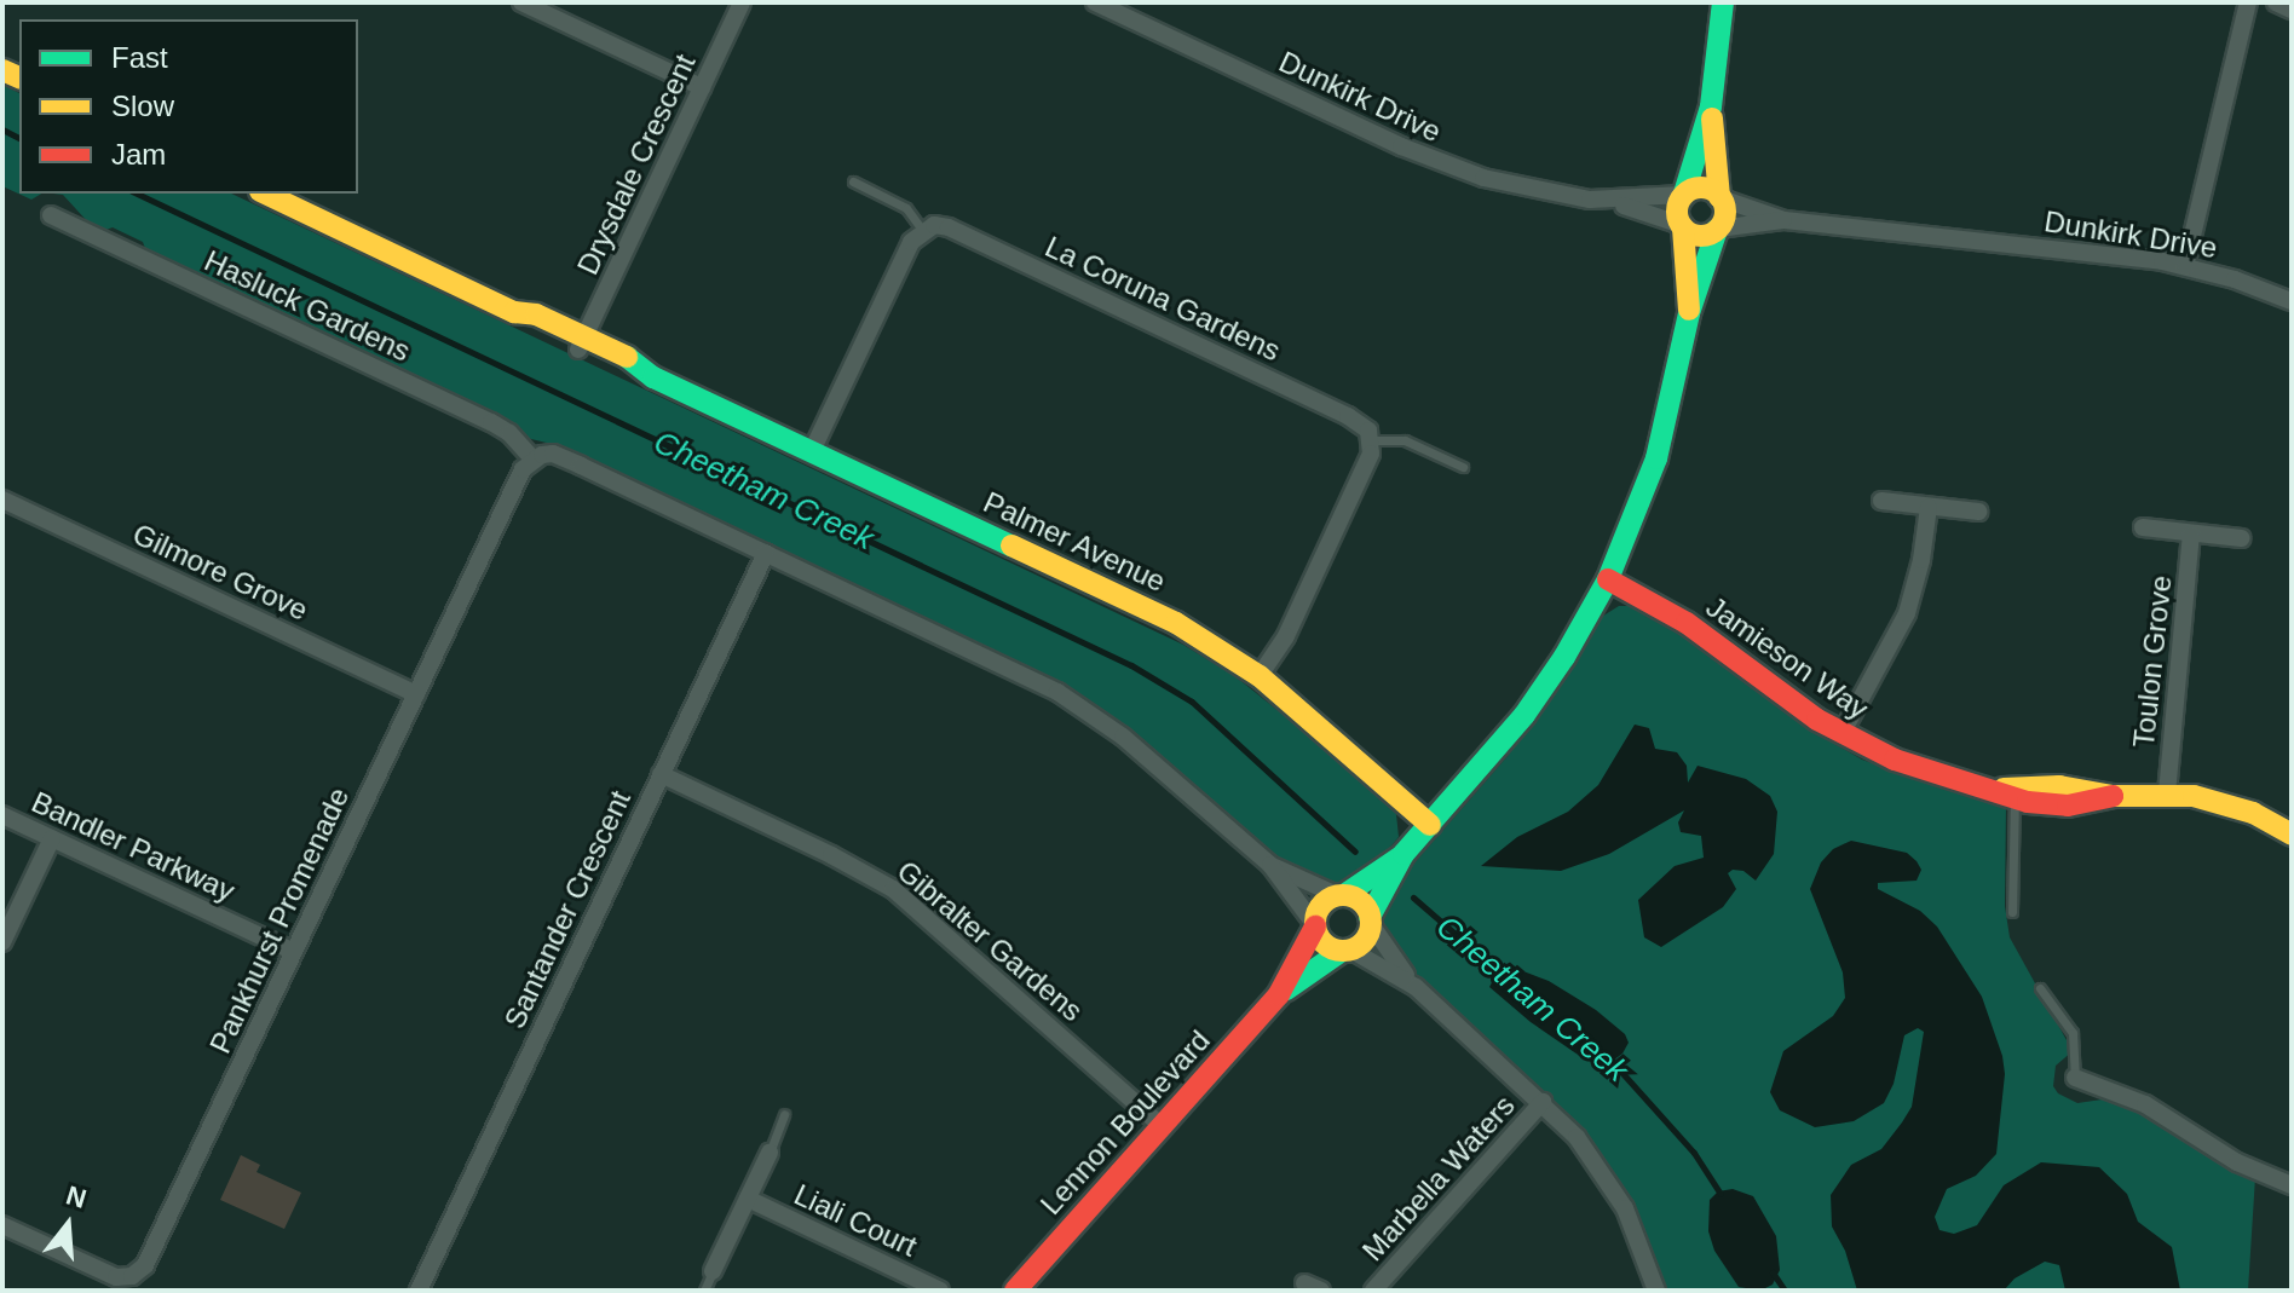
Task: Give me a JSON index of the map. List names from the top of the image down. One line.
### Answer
{"streets":{"street":["Dunkirk Drive","Drysdale Crescent","La Coruna Gardens","Hasluck Gardens","Palmer Avenue","Gilmore Grove","Jamieson Way","Toulon Grove","Bandler Parkway","Santander Crescent","Pankhurst Promenade","Gibralter Gardens","Lennon Boulevard","Marbella Waters","Liali Court"]},"crossings":[["Drysdale Crescent","Palmer Avenue"],["Hasluck Gardens","Pankhurst Promenade"],["Gilmore Grove","Pankhurst Promenade"],["Jamieson Way","Toulon Grove"],["Bandler Parkway","Pankhurst Promenade"],["Santander Crescent","Gibralter Gardens"],["Gibralter Gardens","Lennon Boulevard"]],"water":["Cheetham Creek"],"legend":["Fast","Slow","Jam"],"north":"top"}
